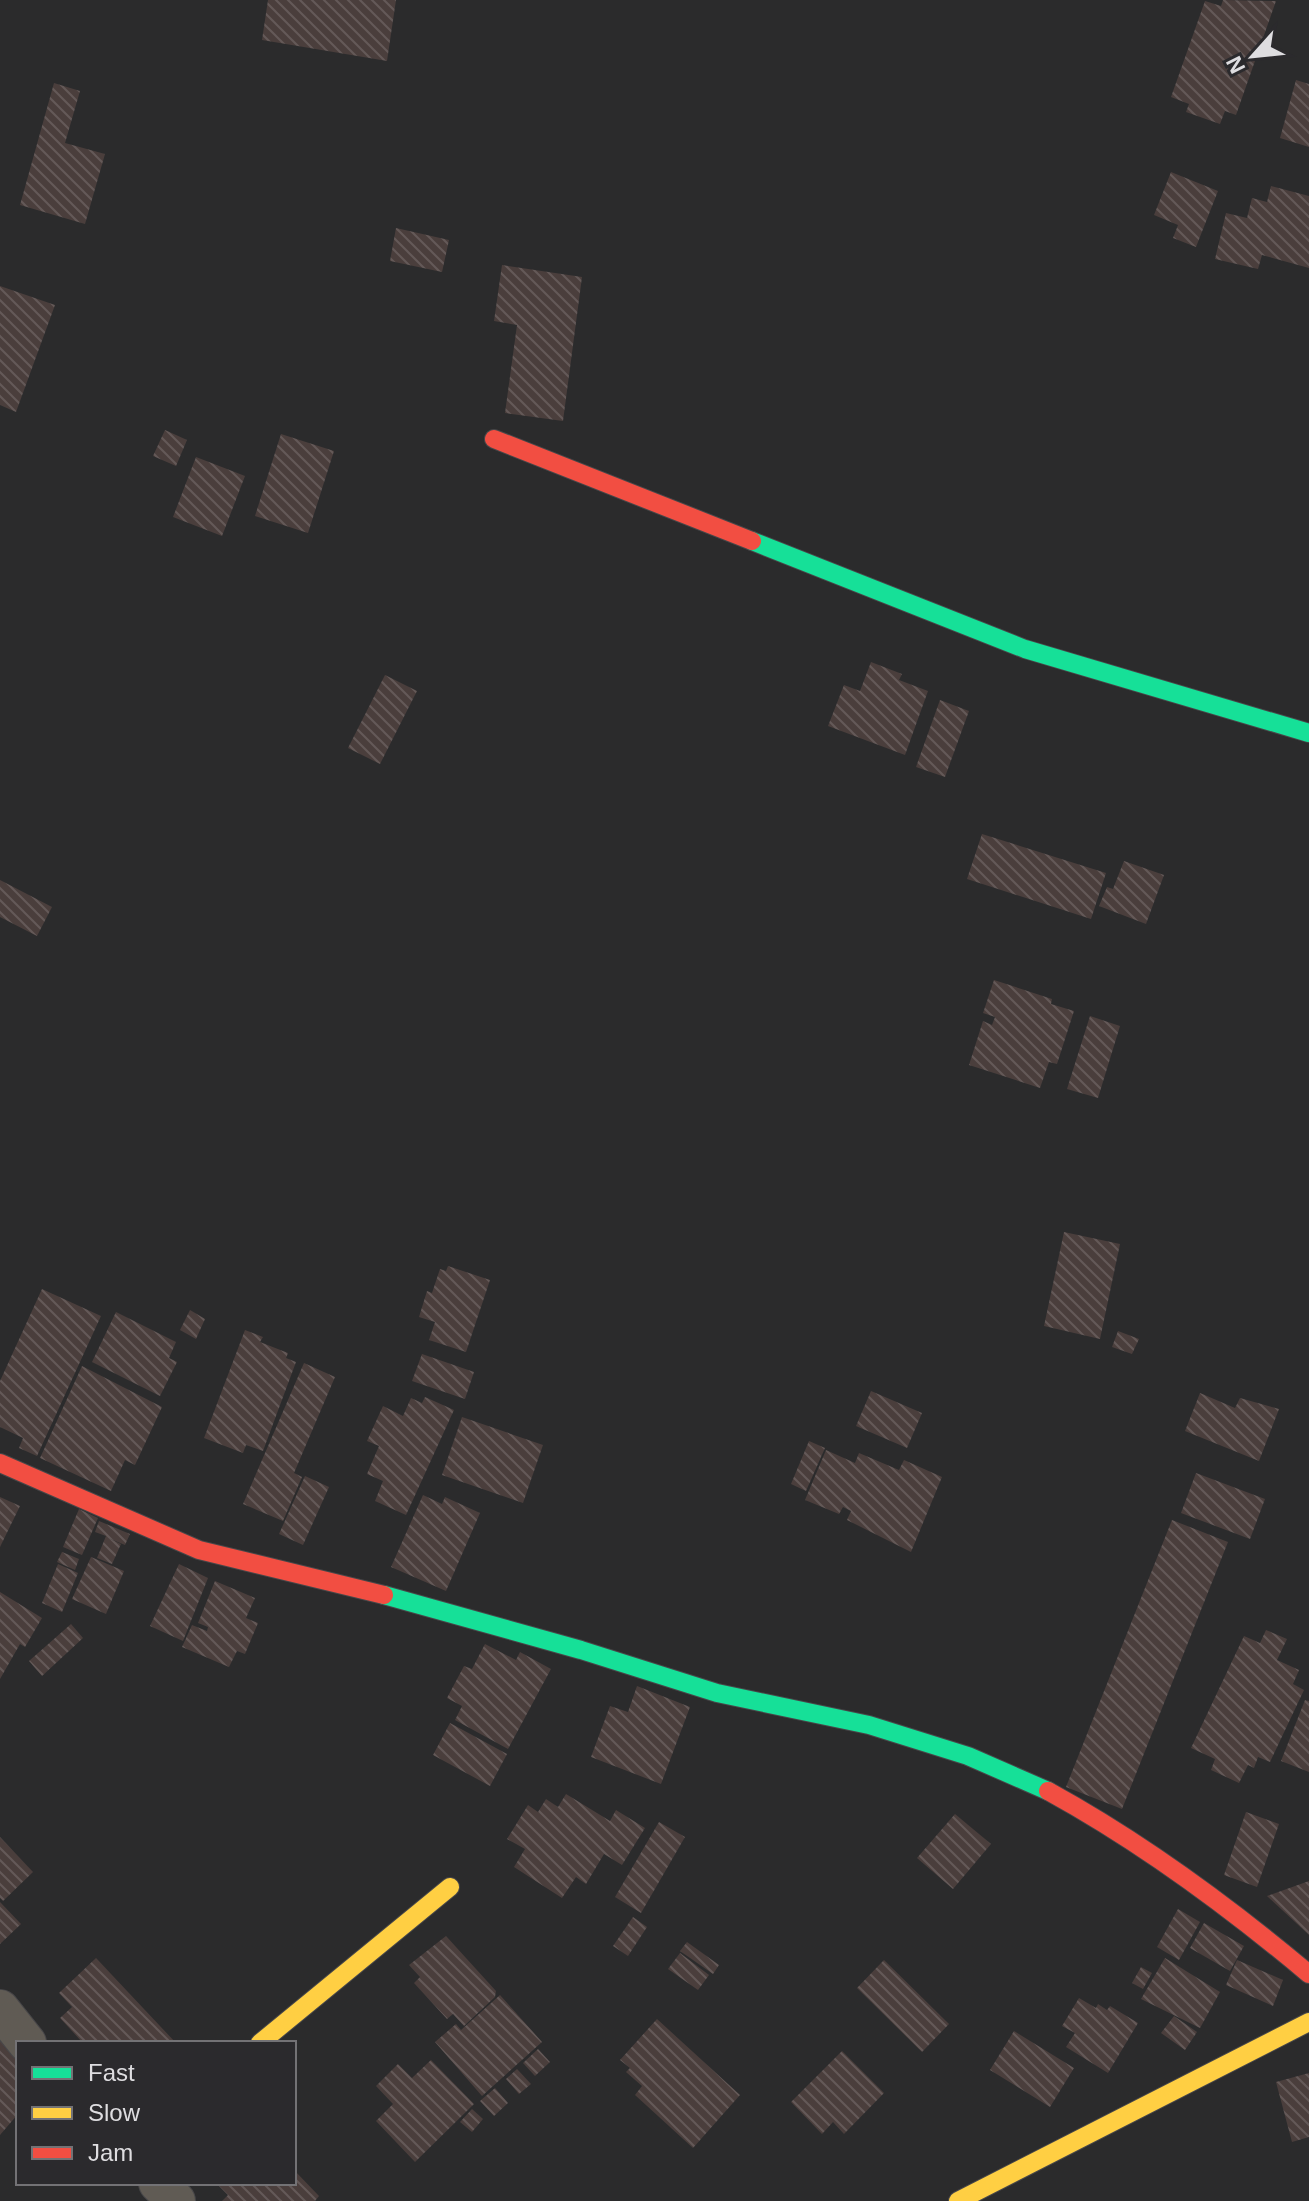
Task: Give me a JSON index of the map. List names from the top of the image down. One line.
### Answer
{"legend":["Fast","Slow","Jam"],"north":"bottom left"}
